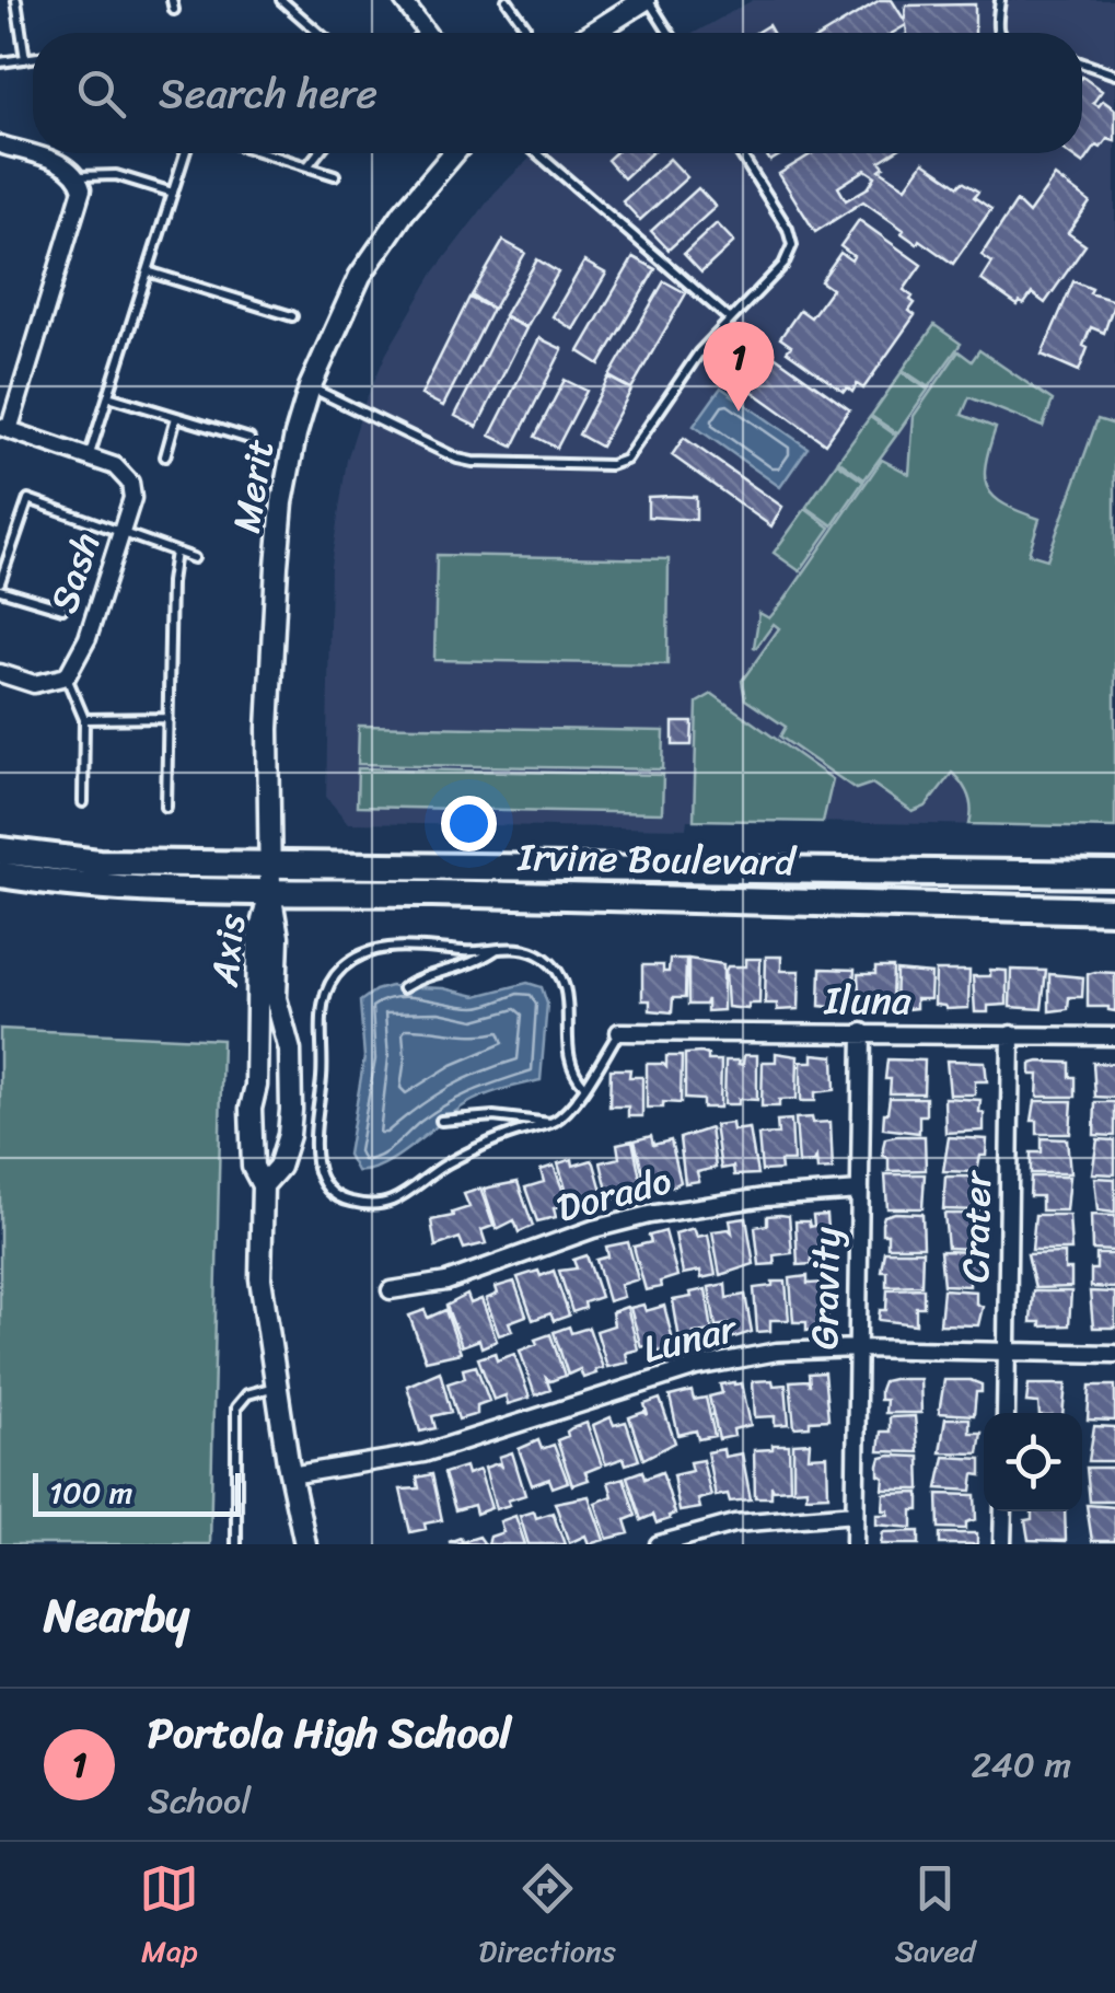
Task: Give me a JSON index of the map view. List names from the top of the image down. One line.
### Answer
{"streets":{"main road":["Irvine Boulevard"],"street":["Merit","Sash","Axis","Iluna","Dorado","Crater","Gravity","Lunar"]},"crossings":[["Merit","Irvine Boulevard"],["Merit","Axis"],["Irvine Boulevard","Axis"],["Axis","Lunar"],["Iluna","Crater"],["Iluna","Gravity"],["Dorado","Gravity"],["Crater","Lunar"],["Gravity","Lunar"]],"scale_bar":"100 m","page":{"search":"Search here","pins":"1","scale":"100 m","heading":"Nearby","list":[{"mark":"1","name":"Portola High School","note":"School","value":"240 m"}],"nav":["Map","Directions","Saved"]}}
